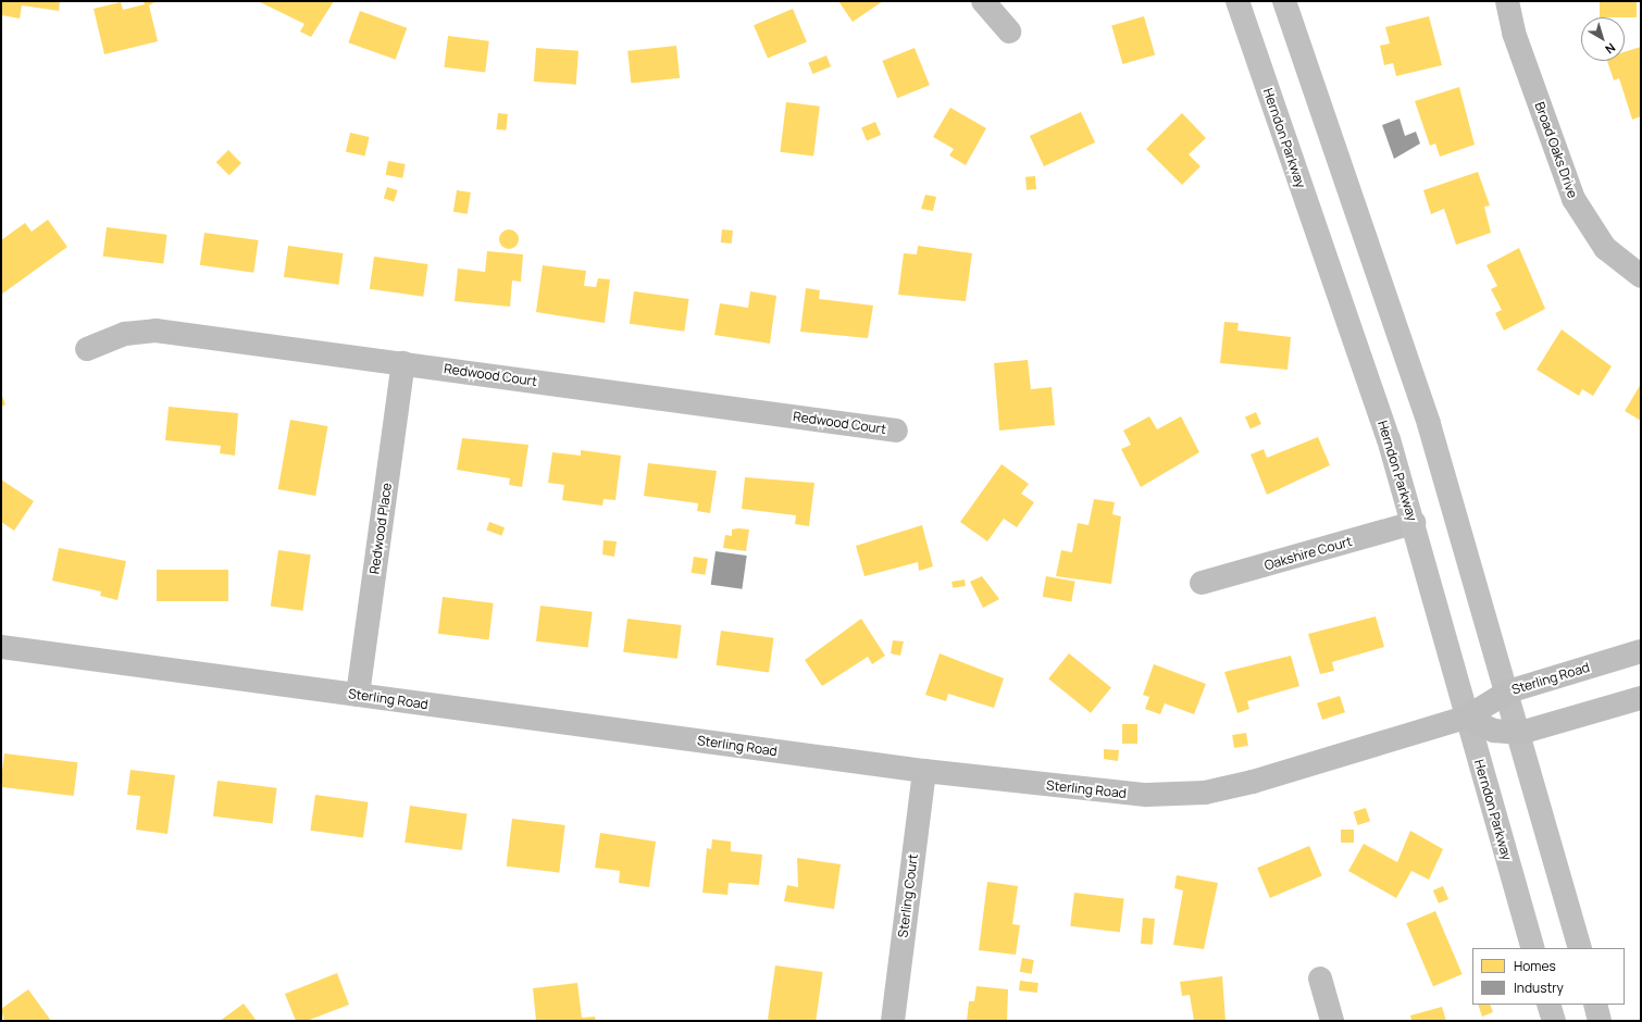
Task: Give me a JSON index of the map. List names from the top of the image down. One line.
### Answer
{"streets":{"main road":["Herndon Parkway"],"street":["Broad Oaks Drive","Redwood Court","Redwood Place","Oakshire Court","Sterling Road","Sterling Court"]},"crossings":[["Herndon Parkway","Oakshire Court"],["Herndon Parkway","Sterling Road"],["Redwood Court","Redwood Place"],["Redwood Place","Sterling Road"],["Sterling Road","Sterling Court"]],"legend":["Homes","Industry"],"north":"bottom right"}
